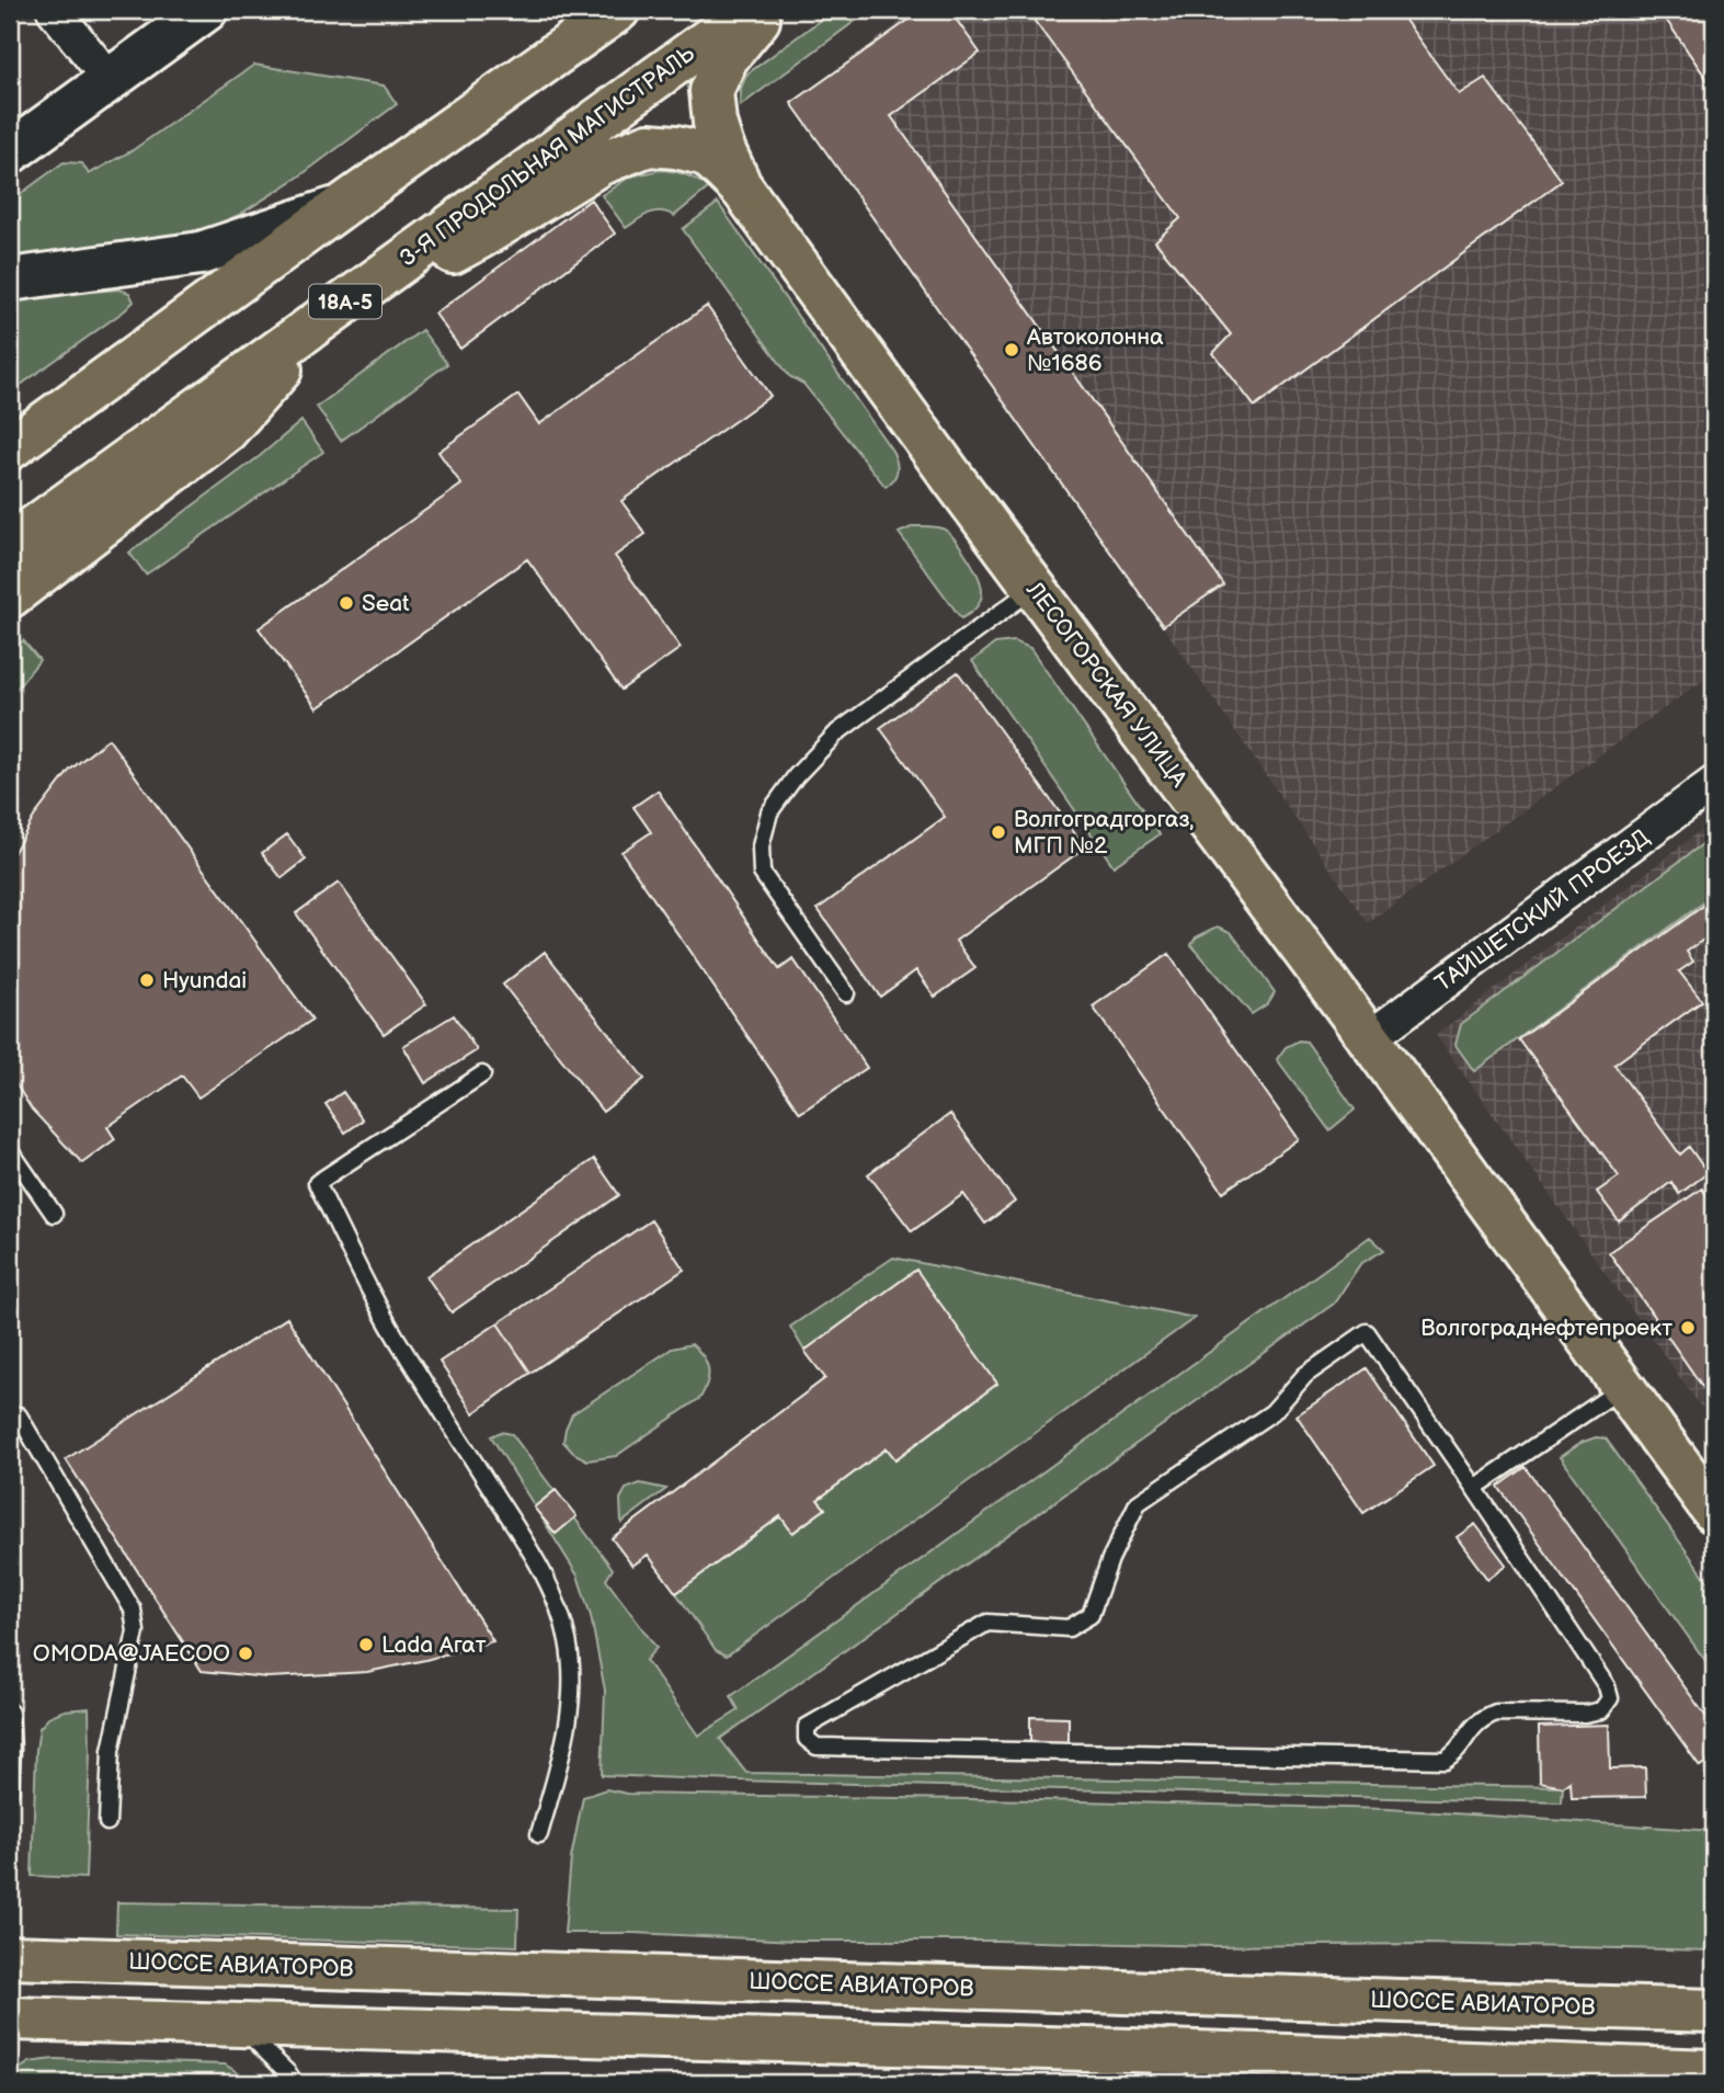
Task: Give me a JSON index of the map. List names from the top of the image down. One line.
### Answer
{"streets":{"main road":["3-Я ПРОДОЛЬНАЯ МАГИСТРАЛЬ","18А-5","ЛЕСОГОРСКАЯ УЛИЦА","ШОССЕ АВИАТОРОВ"],"street":["ТАЙШЕТСКИЙ ПРОЕЗД"]},"crossings":[["ЛЕСОГОРСКАЯ УЛИЦА","ТАЙШЕТСКИЙ ПРОЕЗД"]],"places":["Автоколонна №1686","Seat","Волгоградгоргаз, МГП №2","Hyundai","Волгограднефтепроект","Lada Агат","OMODA@JAECOO"]}
